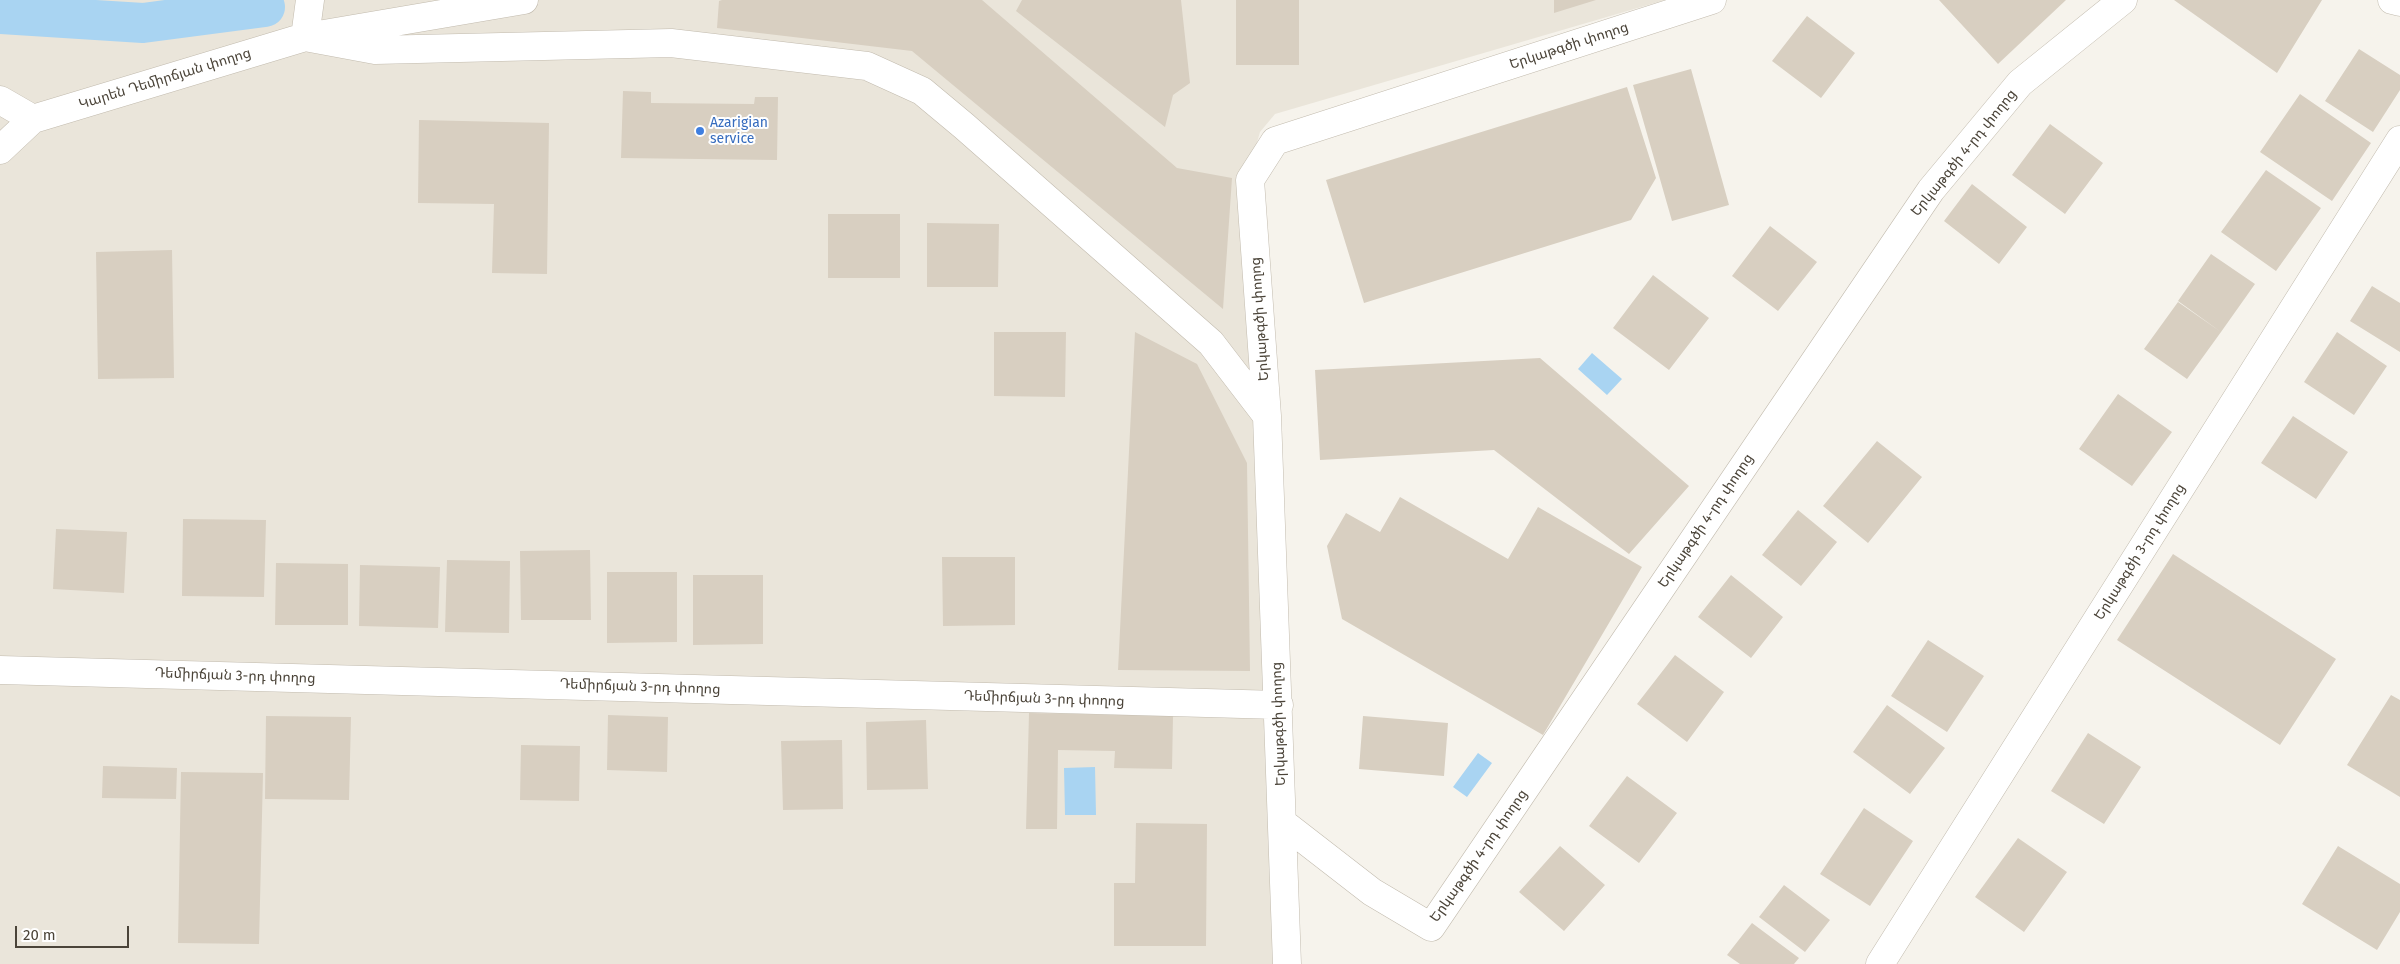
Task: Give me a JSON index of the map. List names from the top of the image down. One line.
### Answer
{"streets":{"street":["Երկաթգծի փողոց","Կարեն Դեմիրճյան փողոց","Երկաթգծի 4-րդ փողոց","Երկաթգծի 3-րդ փողոց","Դեմիրճյան 3-րդ փողոց"]},"crossings":[["Երկաթգծի փողոց","Երկաթգծի 4-րդ փողոց"],["Երկաթգծի փողոց","Դեմիրճյան 3-րդ փողոց"]],"places":["Azarigian service"],"scale_bar":"20 m"}
